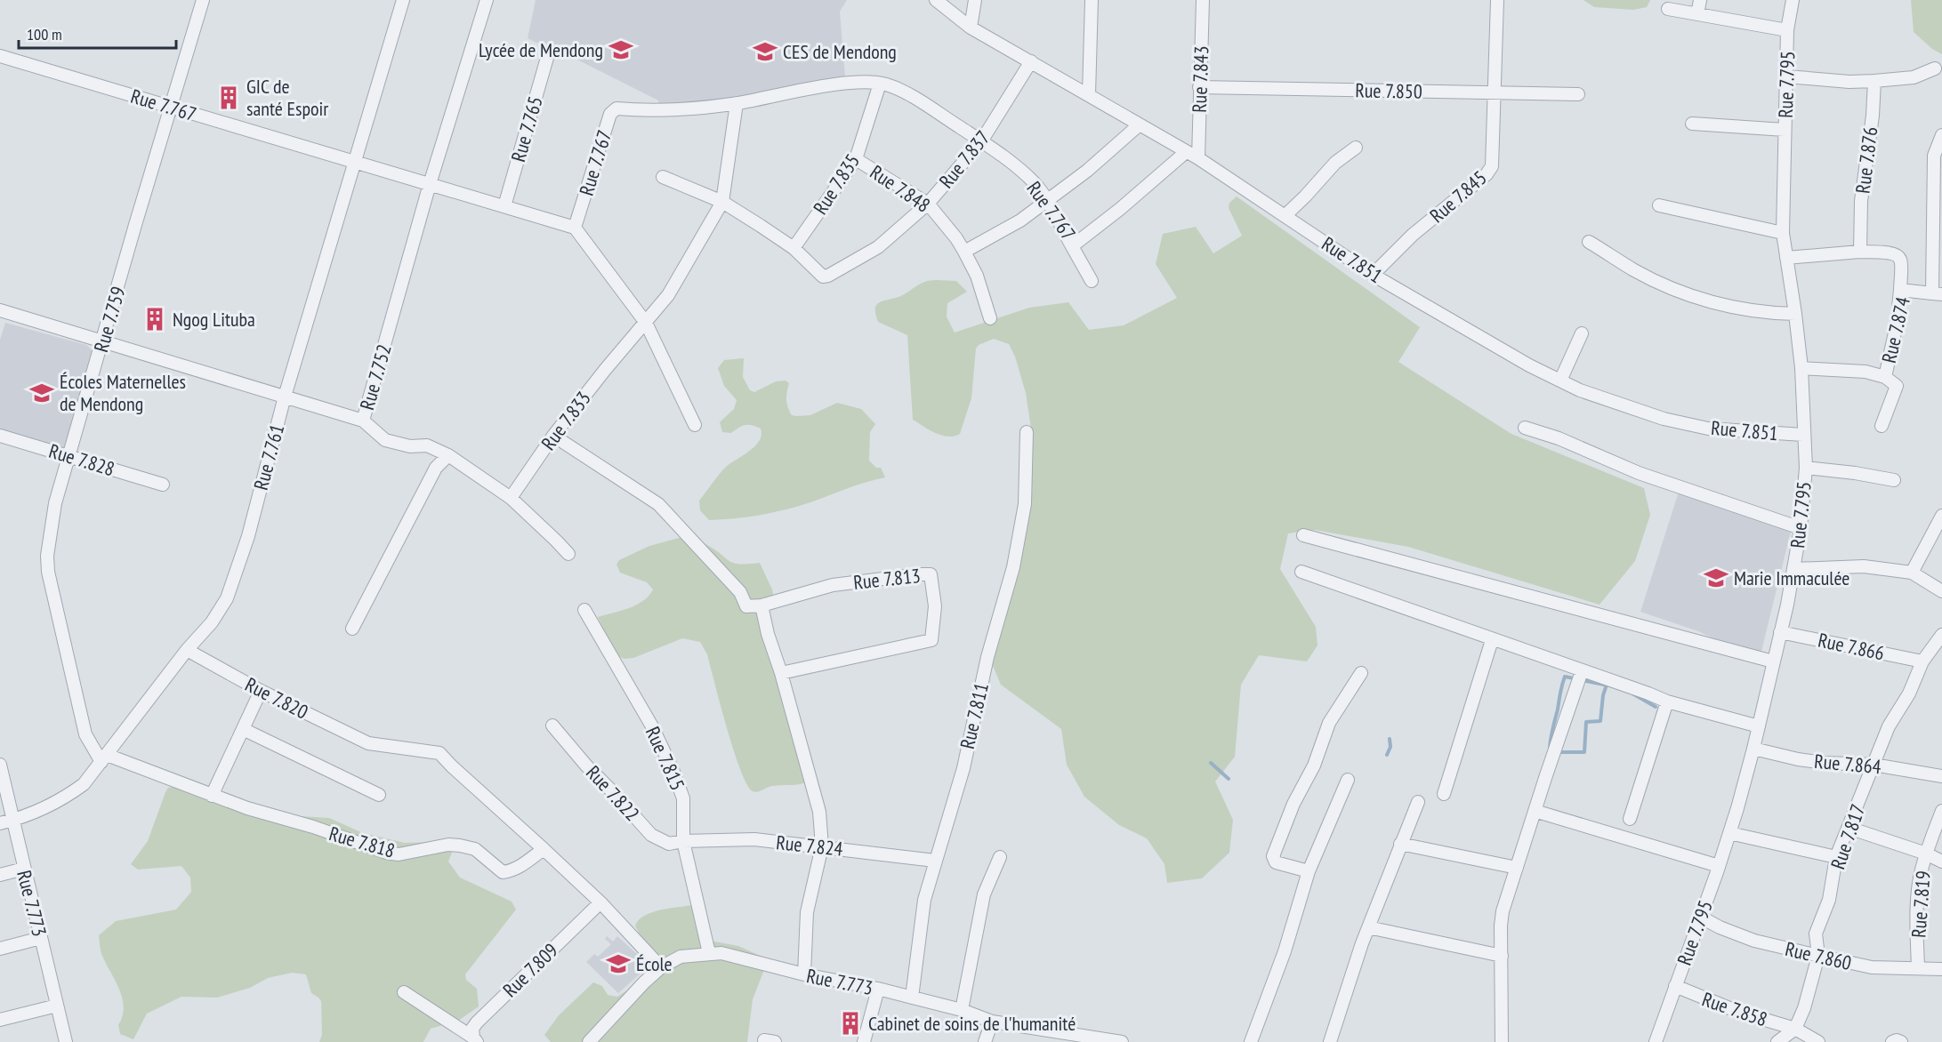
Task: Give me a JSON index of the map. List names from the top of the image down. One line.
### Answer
{"streets":{"street":["Rue 7.843","Rue 7.795","Rue 7.850","Rue 7.767","Rue 7.765","Rue 7.837","Rue 7.876","Rue 7.835","Rue 7.848","Rue 7.845","Rue 7.851","Rue 7.759","Rue 7.874","Rue 7.752","Rue 7.833","Rue 7.761","Rue 7.828","Rue 7.813","Rue 7.866","Rue 7.820","Rue 7.811","Rue 7.815","Rue 7.864","Rue 7.822","Rue 7.817","Rue 7.818","Rue 7.824","Rue 7.773","Rue 7.819","Rue 7.860","Rue 7.809","Rue 7.858"]},"crossings":[["Rue 7.843","Rue 7.850"],["Rue 7.843","Rue 7.851"],["Rue 7.795","Rue 7.851"],["Rue 7.795","Rue 7.874"],["Rue 7.795","Rue 7.866"],["Rue 7.795","Rue 7.864"],["Rue 7.795","Rue 7.860"],["Rue 7.795","Rue 7.858"],["Rue 7.850","Rue 7.845"],["Rue 7.767","Rue 7.765"],["Rue 7.767","Rue 7.837"],["Rue 7.767","Rue 7.835"],["Rue 7.767","Rue 7.851"],["Rue 7.767","Rue 7.759"],["Rue 7.767","Rue 7.752"],["Rue 7.767","Rue 7.833"],["Rue 7.767","Rue 7.761"],["Rue 7.837","Rue 7.835"],["Rue 7.837","Rue 7.848"],["Rue 7.837","Rue 7.851"],["Rue 7.835","Rue 7.848"],["Rue 7.845","Rue 7.851"],["Rue 7.759","Rue 7.752"],["Rue 7.759","Rue 7.761"],["Rue 7.759","Rue 7.828"],["Rue 7.759","Rue 7.818"],["Rue 7.752","Rue 7.761"],["Rue 7.761","Rue 7.820"],["Rue 7.761","Rue 7.818"],["Rue 7.761","Rue 7.773"],["Rue 7.866","Rue 7.817"],["Rue 7.820","Rue 7.818"],["Rue 7.811","Rue 7.824"],["Rue 7.811","Rue 7.773"],["Rue 7.815","Rue 7.822"],["Rue 7.815","Rue 7.824"],["Rue 7.815","Rue 7.773"],["Rue 7.864","Rue 7.817"],["Rue 7.822","Rue 7.824"],["Rue 7.817","Rue 7.860"],["Rue 7.817","Rue 7.858"],["Rue 7.819","Rue 7.860"]],"places":{"school or university":["Lycée de Mendong","CES de Mendong","Écoles Maternelles de Mendong","Marie Immaculée","École"],"building":["GIC de santé Espoir","Ngog Lituba","Cabinet de soins de l'humanité"]},"scale_bar":"100 m"}
